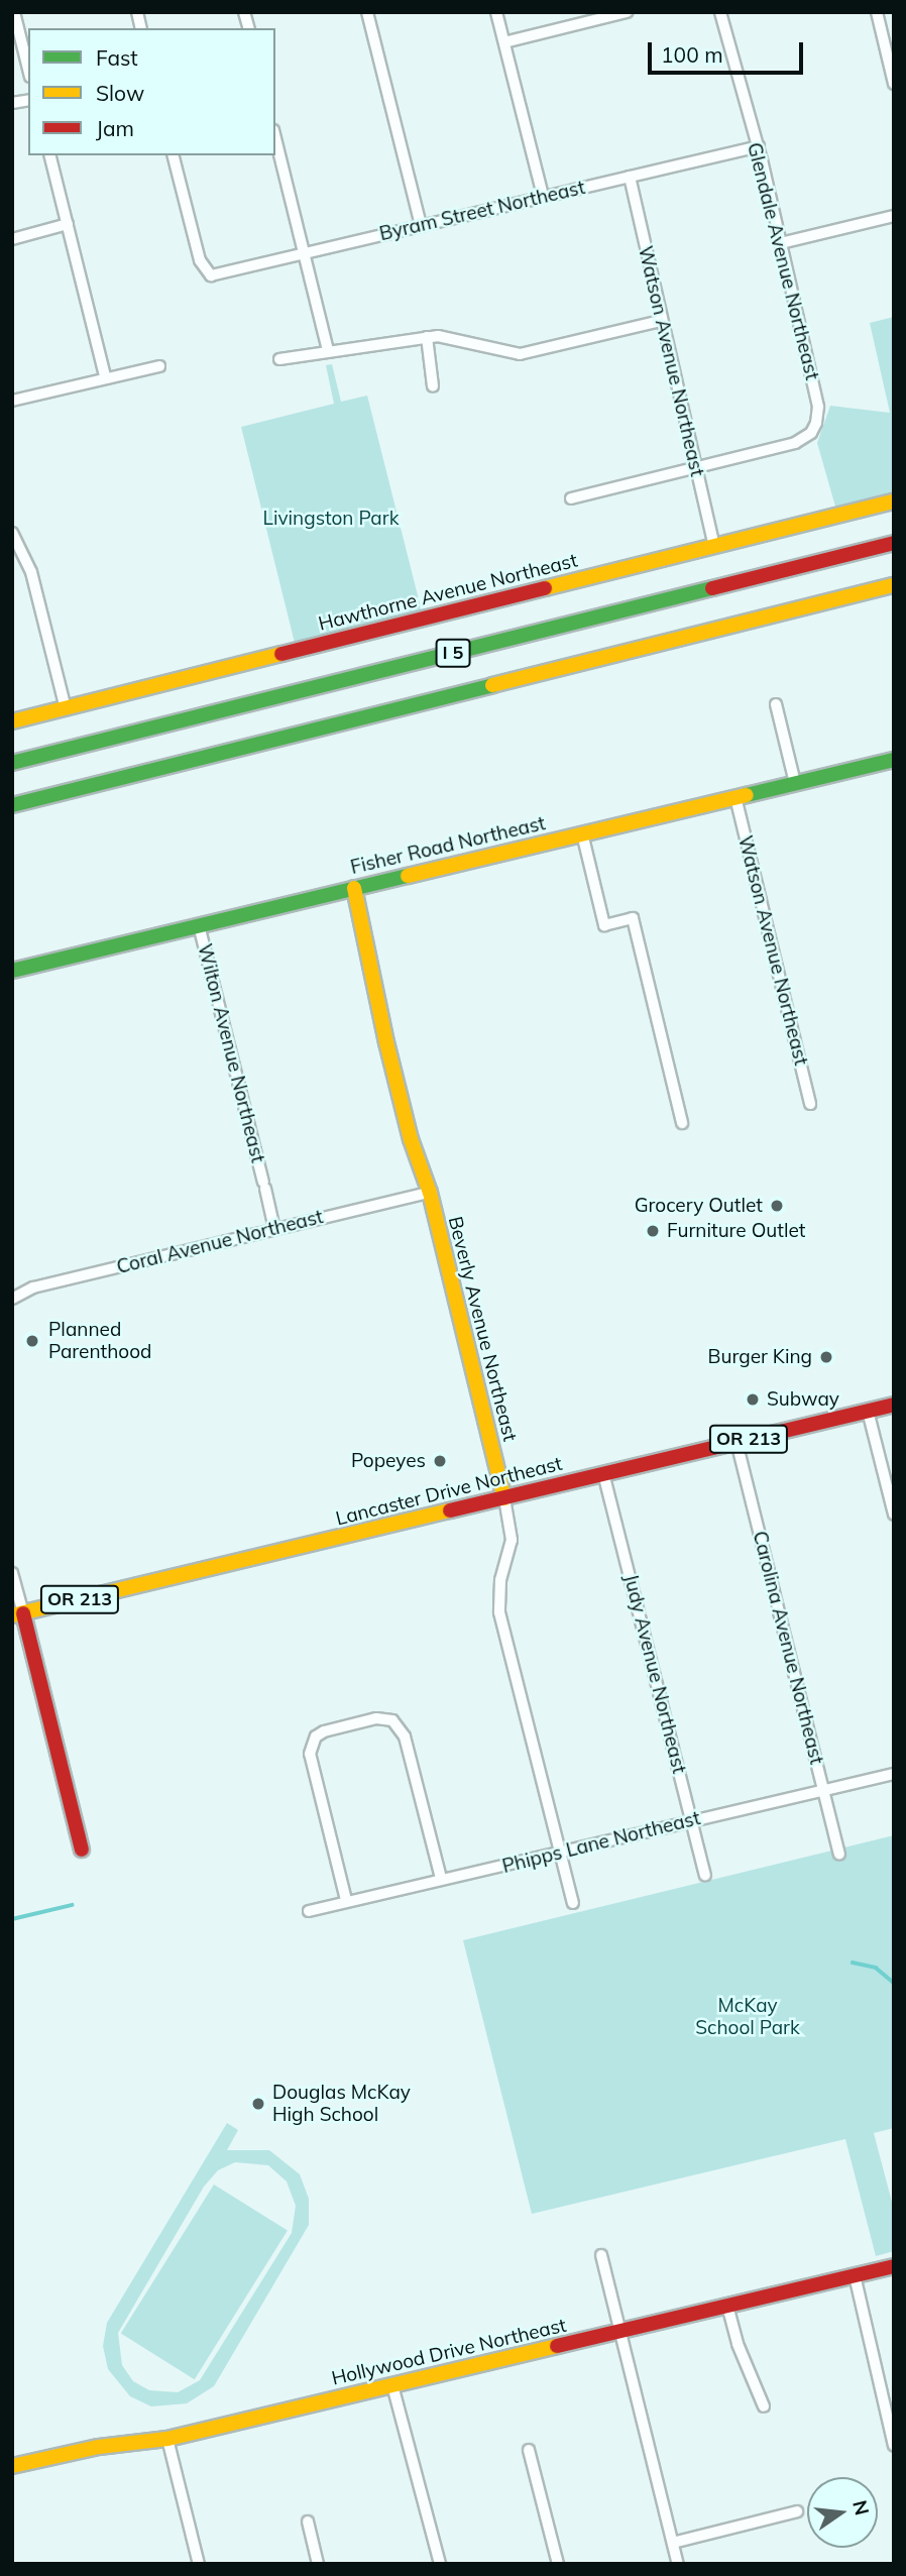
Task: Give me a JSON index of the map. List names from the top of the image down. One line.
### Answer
{"streets":{"main road":["Hawthorne Avenue Northeast","I 5","Fisher Road Northeast","Beverly Avenue Northeast","OR 213","Lancaster Drive Northeast","Hollywood Drive Northeast"],"street":["Byram Street Northeast","Glendale Avenue Northeast","Watson Avenue Northeast","Wilton Avenue Northeast","Coral Avenue Northeast","Carolina Avenue Northeast","Judy Avenue Northeast","Phipps Lane Northeast"]},"crossings":[["Byram Street Northeast","Glendale Avenue Northeast"],["Byram Street Northeast","Watson Avenue Northeast"],["Glendale Avenue Northeast","Watson Avenue Northeast"],["Watson Avenue Northeast","Hawthorne Avenue Northeast"],["Watson Avenue Northeast","Fisher Road Northeast"],["Fisher Road Northeast","Wilton Avenue Northeast"],["Fisher Road Northeast","Beverly Avenue Northeast"],["Wilton Avenue Northeast","Coral Avenue Northeast"],["Coral Avenue Northeast","Beverly Avenue Northeast"],["Beverly Avenue Northeast","Lancaster Drive Northeast"],["Beverly Avenue Northeast","Phipps Lane Northeast"],["Lancaster Drive Northeast","Carolina Avenue Northeast"],["Lancaster Drive Northeast","Judy Avenue Northeast"],["Carolina Avenue Northeast","Phipps Lane Northeast"],["Judy Avenue Northeast","Phipps Lane Northeast"]],"parks":["Livingston Park","McKay School Park"],"places":["Grocery Outlet","Furniture Outlet","Planned Parenthood","Burger King","Subway","Popeyes","Douglas McKay High School"],"legend":["Fast","Slow","Jam"],"scale_bar":"100 m","north":"right"}
